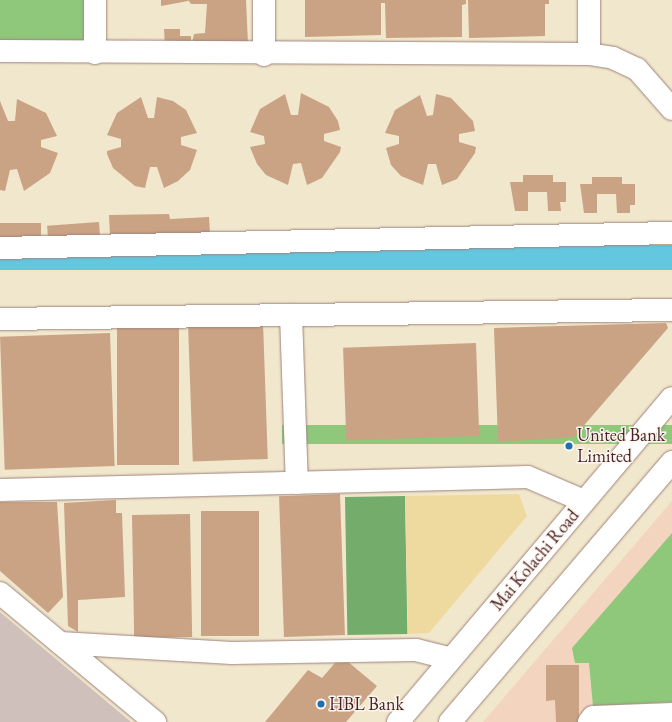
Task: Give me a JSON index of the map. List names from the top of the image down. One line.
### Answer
{"streets":{"street":["Mai Kolachi Road"]},"places":["United Bank Limited","HBL Bank"]}
